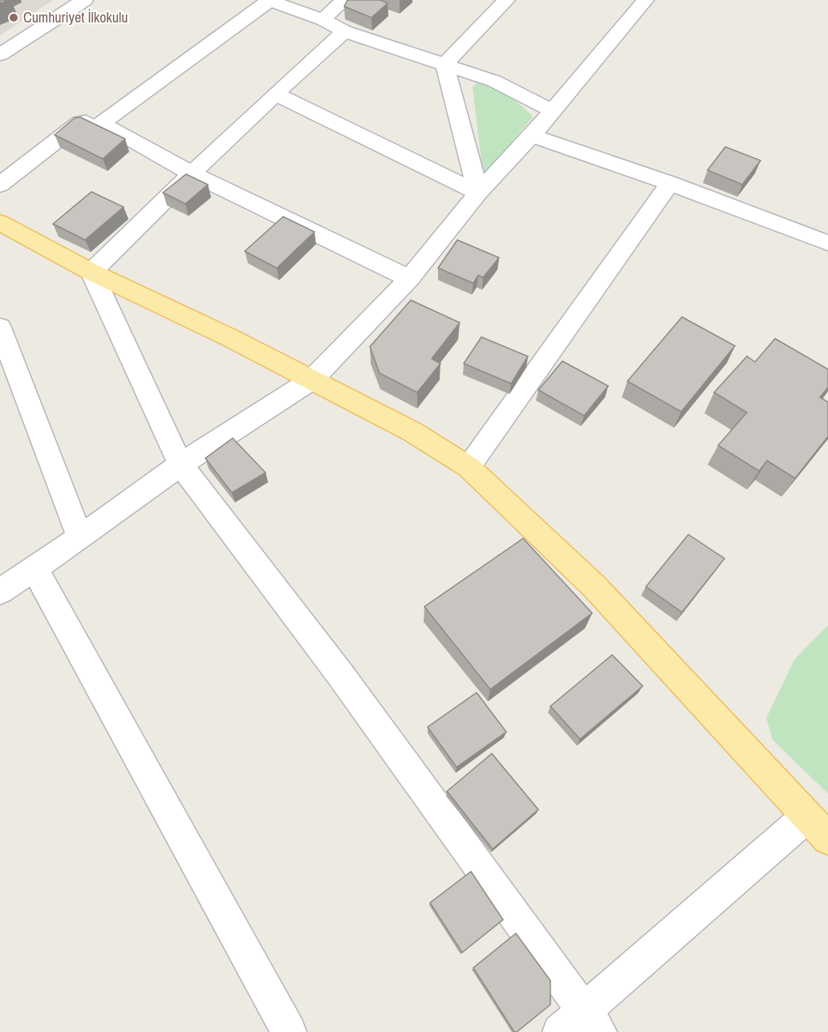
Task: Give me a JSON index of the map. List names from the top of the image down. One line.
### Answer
{"places":["Cumhuriyet İlkokulu"]}
